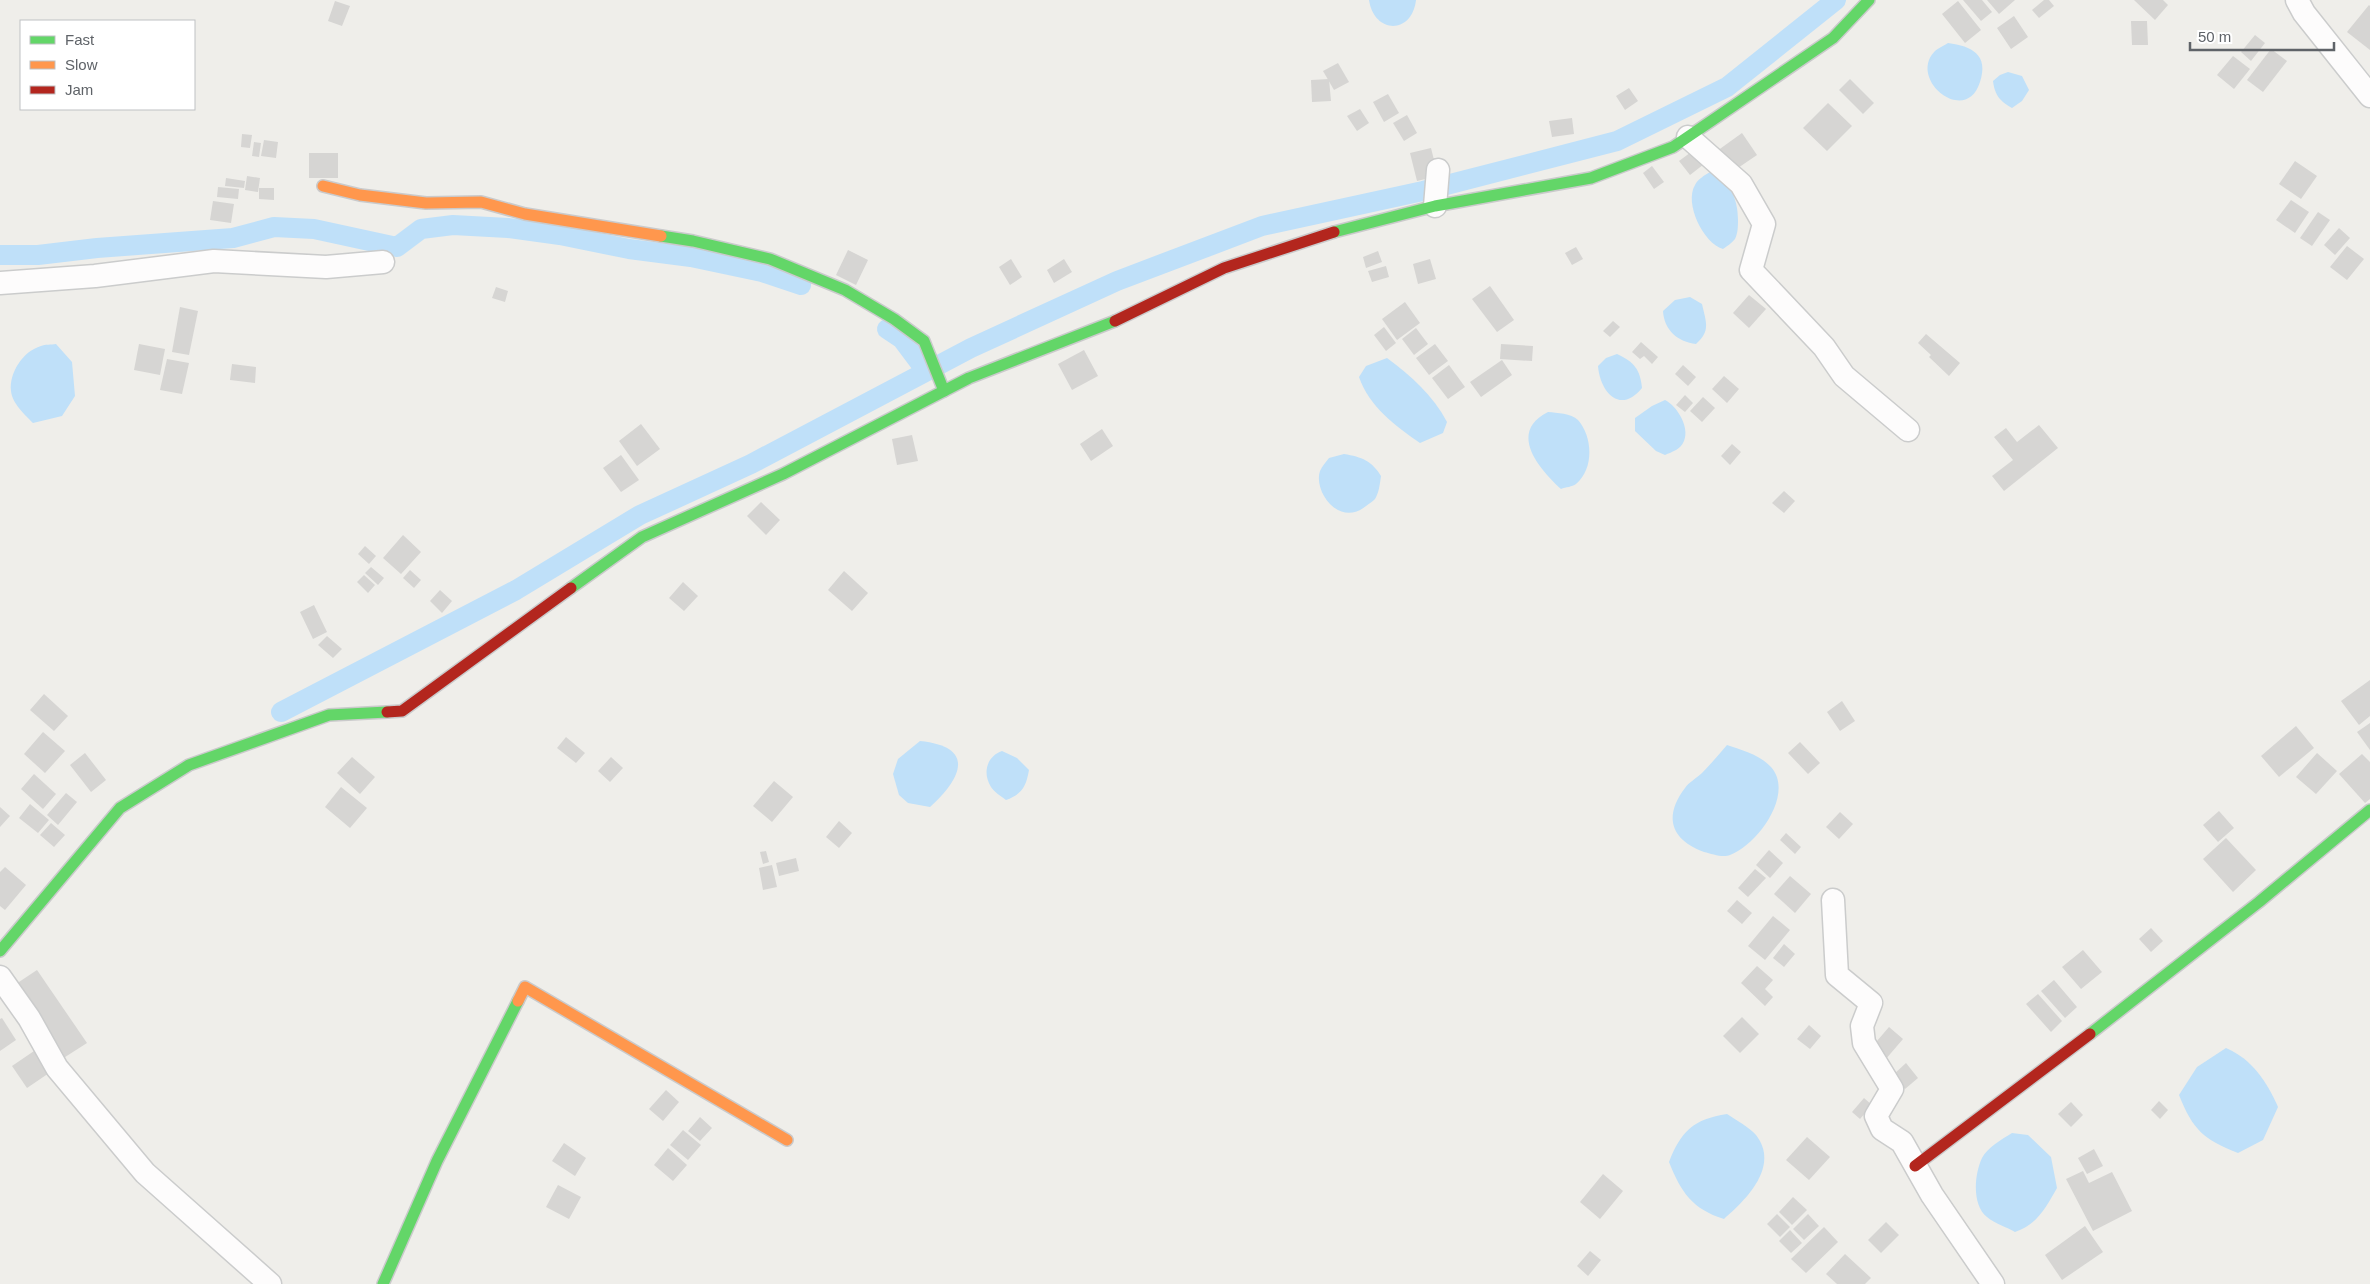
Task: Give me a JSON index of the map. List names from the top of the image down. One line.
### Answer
{"legend":["Fast","Slow","Jam"],"scale_bar":"50 m"}
